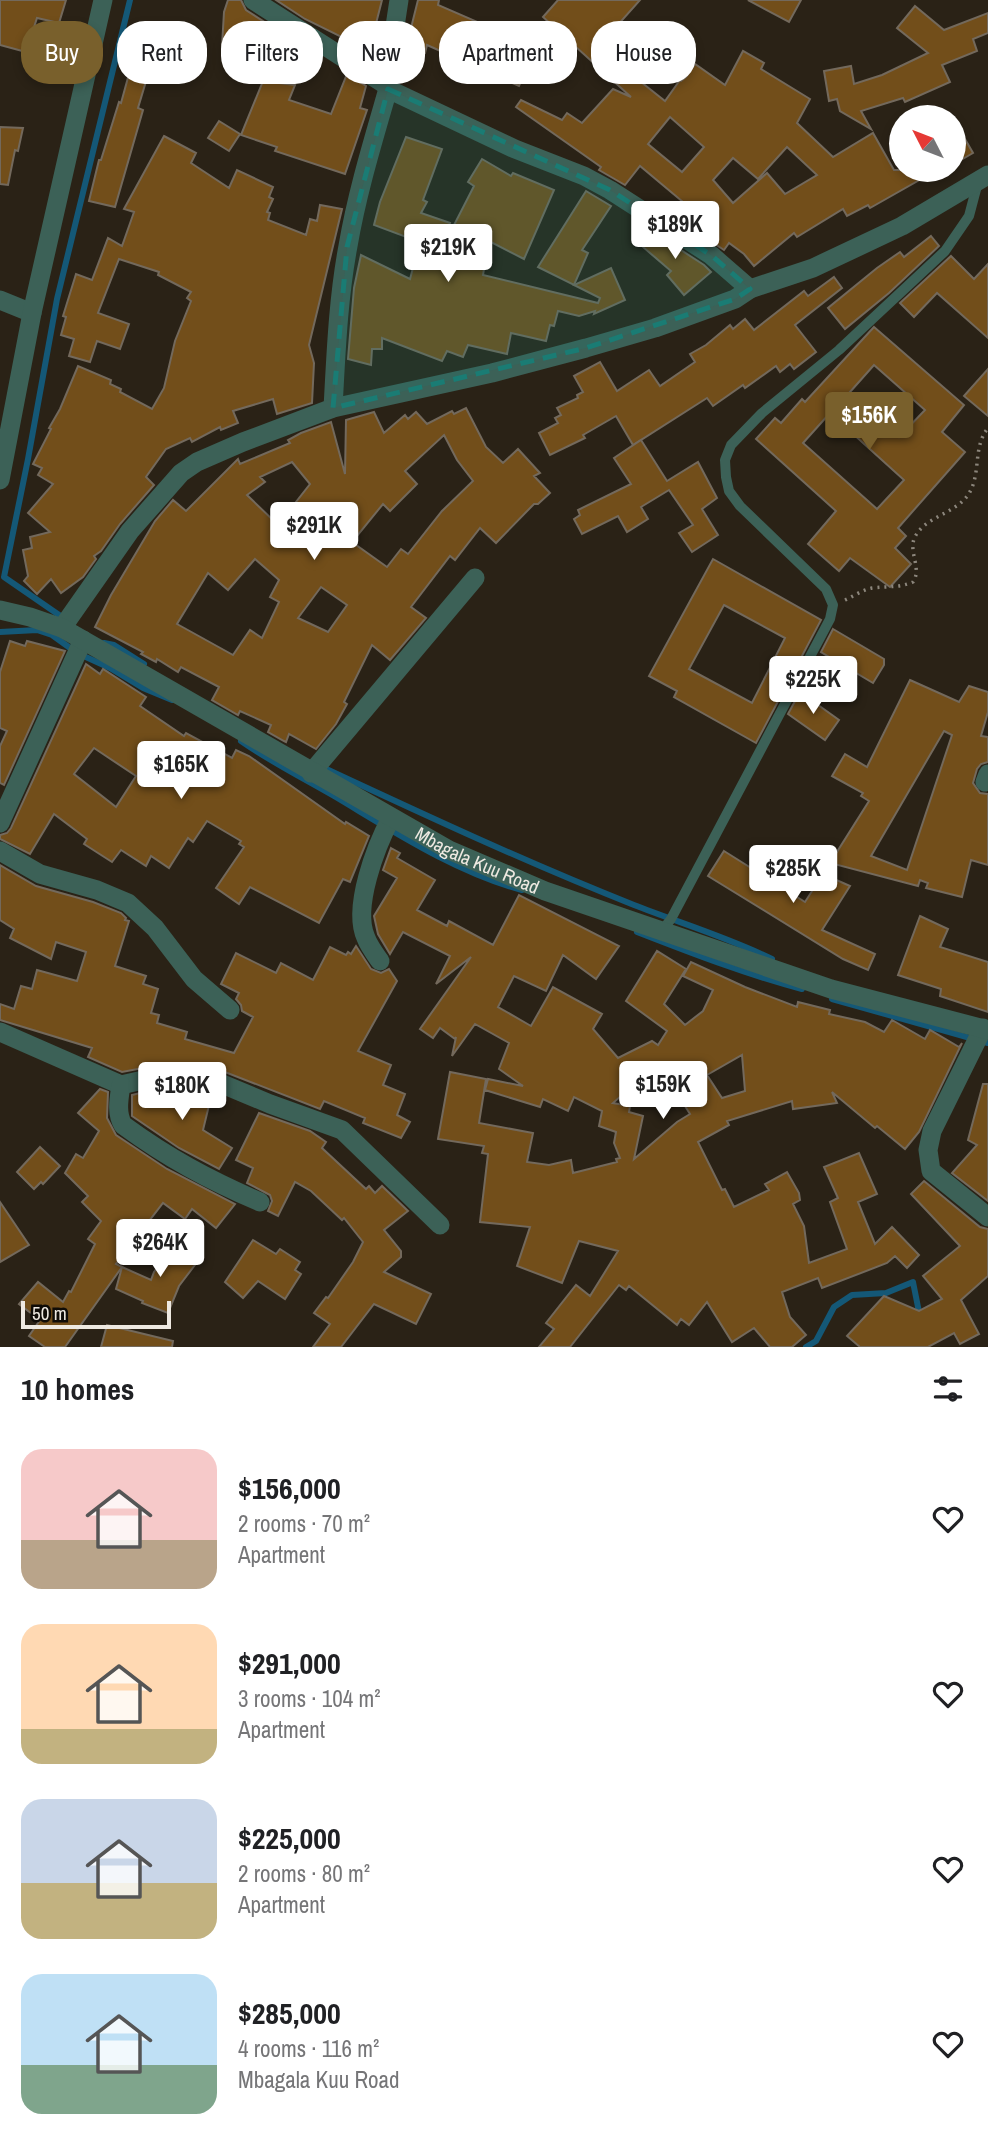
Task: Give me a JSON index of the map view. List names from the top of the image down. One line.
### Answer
{"streets":{"street":["Mbagala Kuu Road"]},"scale_bar":"50 m","north":"top left","page":{"chip":["Buy","Rent","Filters","New","Apartment","House"],"price":["$189K","$219K","$156K","$291K","$225K","$165K","$285K","$159K","$180K","$264K"],"scale":"50 m","heading":"10 homes","list":[{"name":"$156,000","note":"2 rooms · 70 m² · Apartment"},{"name":"$291,000","note":"3 rooms · 104 m² · Apartment"},{"name":"$225,000","note":"2 rooms · 80 m² · Apartment"},{"name":"$285,000","note":"4 rooms · 116 m² · Mbagala Kuu Road"}]}}
